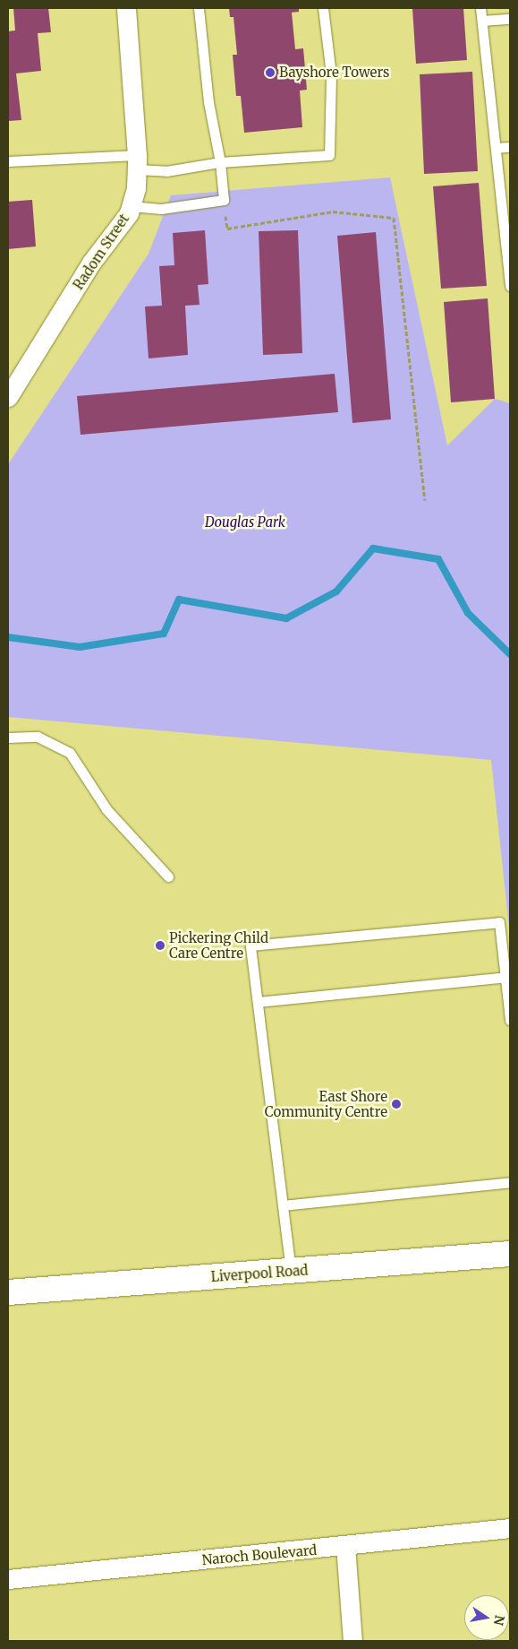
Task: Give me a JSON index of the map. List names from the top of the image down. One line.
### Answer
{"streets":{"street":["Radom Street","Liverpool Road","Naroch Boulevard"]},"parks":["Douglas Park"],"places":["Bayshore Towers","Pickering Child Care Centre","East Shore Community Centre"],"north":"right"}
